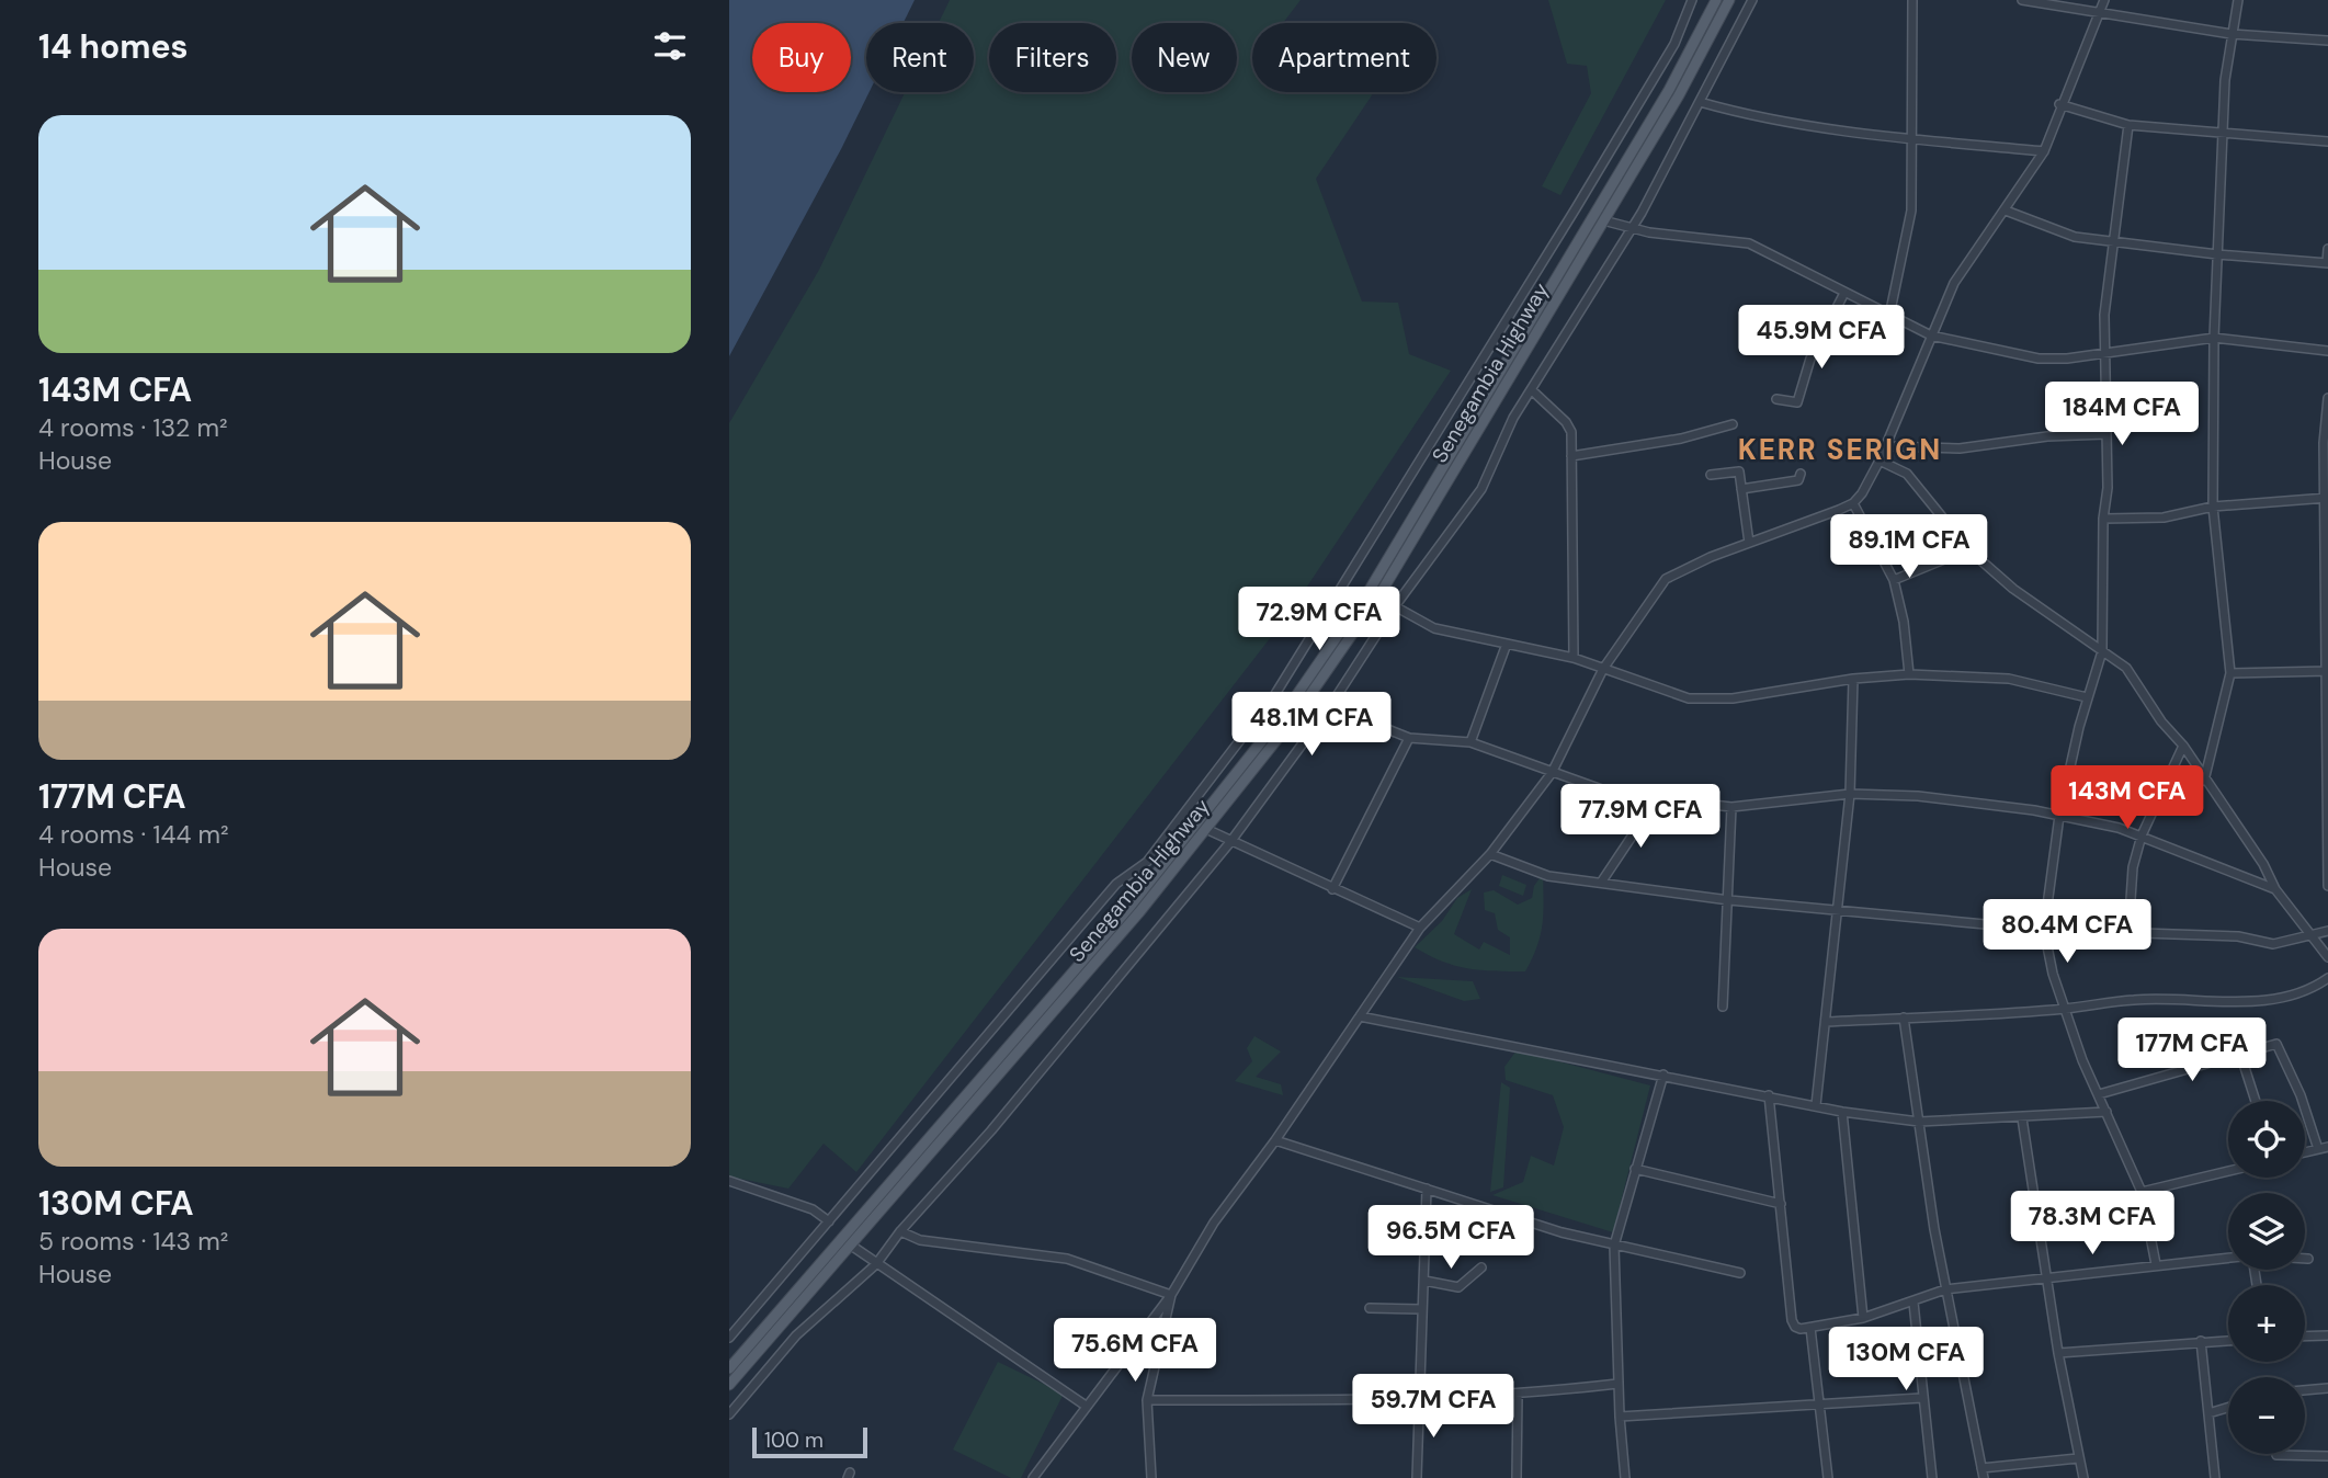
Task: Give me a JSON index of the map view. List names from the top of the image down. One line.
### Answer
{"streets":{"main road":["Senegambia Highway"]},"districts":["KERR SERIGN"],"scale_bar":"100 m","page":{"heading":"14 homes","chip":["Buy","Rent","Filters","New","Apartment"],"list":[{"name":"143M CFA","note":"4 rooms · 132 m² · House"},{"name":"177M CFA","note":"4 rooms · 144 m² · House"},{"name":"130M CFA","note":"5 rooms · 143 m² · House"}],"price":["45.9M CFA","184M CFA","89.1M CFA","72.9M CFA","48.1M CFA","143M CFA","77.9M CFA","80.4M CFA","177M CFA","78.3M CFA","96.5M CFA","75.6M CFA","130M CFA","59.7M CFA"],"map_buttons":["+","−"],"scale":"100 m"}}
